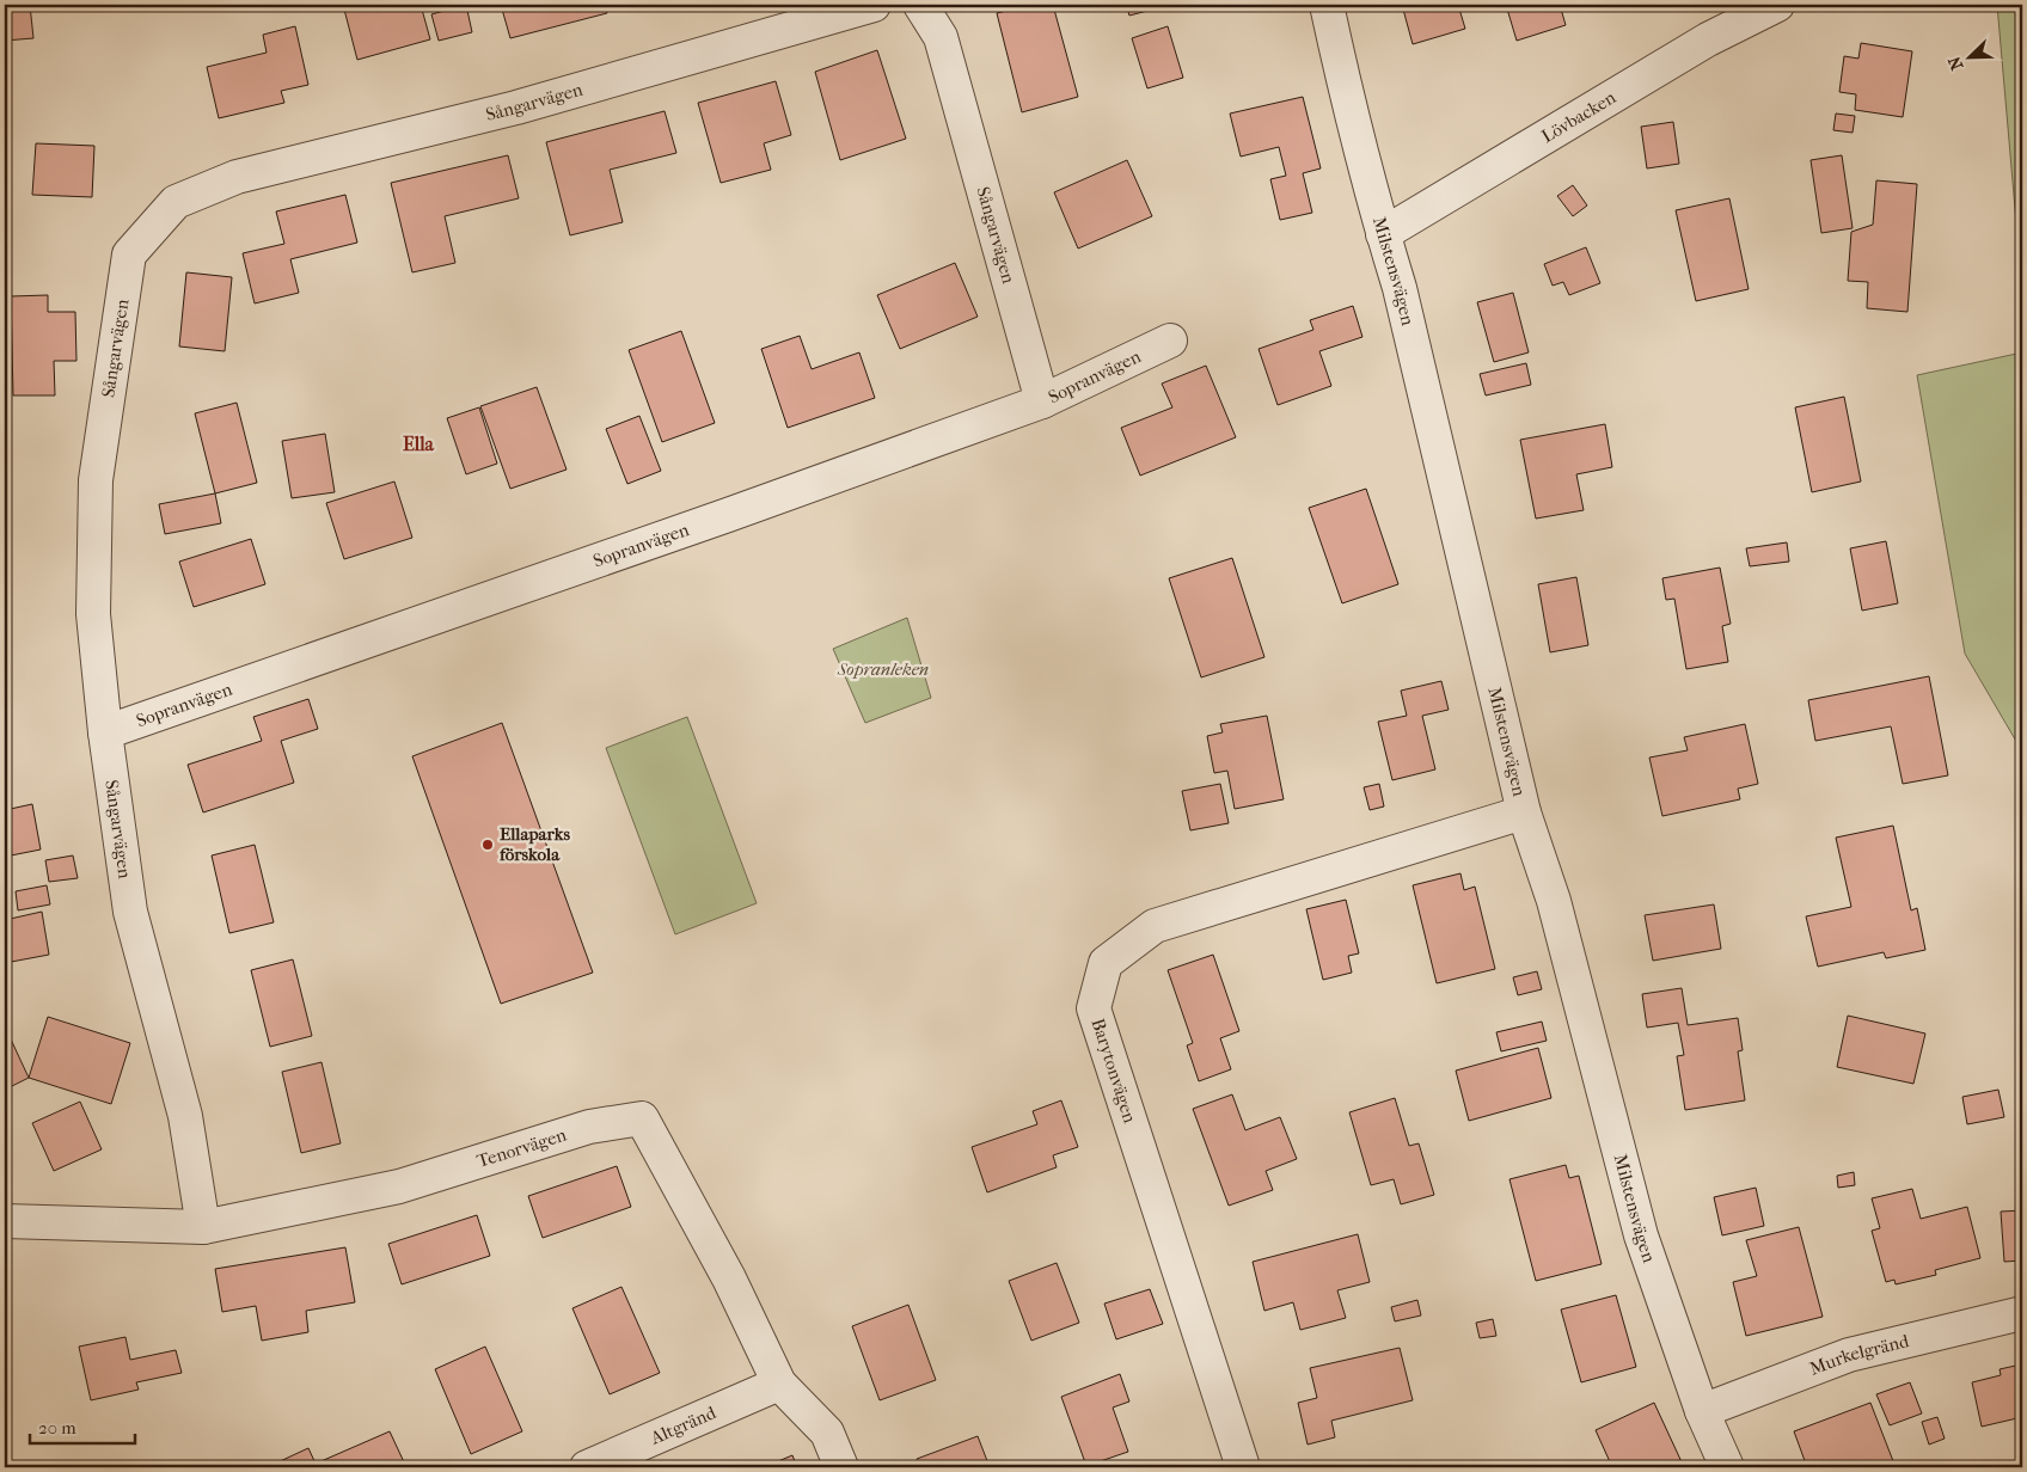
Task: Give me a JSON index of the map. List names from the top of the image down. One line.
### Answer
{"streets":{"street":["Sångarvägen","Lövbacken","Milstensvägen","Sopranvägen","Barytonvägen","Tenorvägen","Murkelgränd","Altgränd"]},"crossings":[["Sångarvägen","Sopranvägen"],["Sångarvägen","Tenorvägen"],["Lövbacken","Milstensvägen"],["Milstensvägen","Barytonvägen"],["Milstensvägen","Murkelgränd"],["Tenorvägen","Altgränd"]],"districts":["Ella"],"parks":["Sopranleken"],"places":["Ellaparks förskola"],"scale_bar":"20 m","north":"bottom left"}
